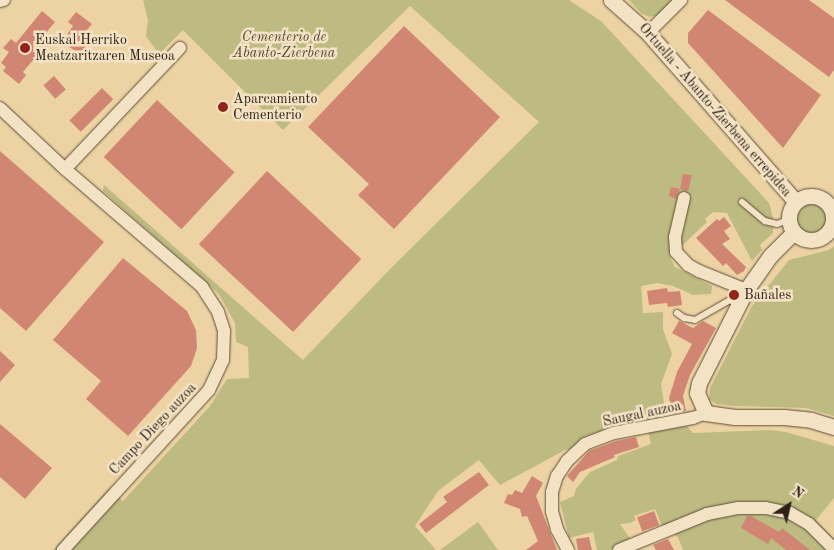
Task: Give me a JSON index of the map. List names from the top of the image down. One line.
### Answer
{"streets":{"street":["Ortuella - Abanto-Zierbena errepidea","Saugal auzoa","Campo Diego auzoa"]},"parks":["Cementerio de Abanto-Zierbena"],"places":["Euskal Herriko Meatzaritzaren Museoa","Aparcamiento Cementerio","Bañales"],"north":"top right"}
